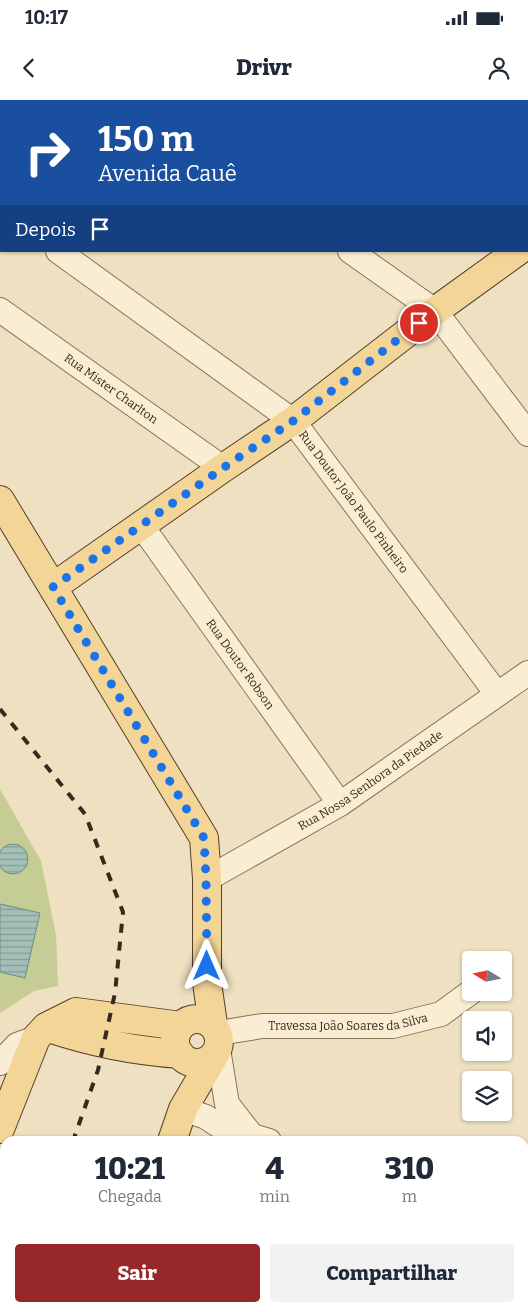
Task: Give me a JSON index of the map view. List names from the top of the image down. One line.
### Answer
{"streets":{"street":["Rua Mister Charlton","Rua Doutor João Paulo Pinheiro","Rua Doutor Robson","Rua Nossa Senhora da Piedade","Travessa João Soares da Silva"]},"crossings":[["Rua Doutor João Paulo Pinheiro","Rua Nossa Senhora da Piedade"],["Rua Doutor Robson","Rua Nossa Senhora da Piedade"]],"north":"left","page":{"status":"10:17","header":"Drivr","turn":["150 m","Avenida Cauê"],"then":"Depois","eta":["10:21","Chegada","4","min","310","m"],"buttons":["Sair","Compartilhar"]}}
